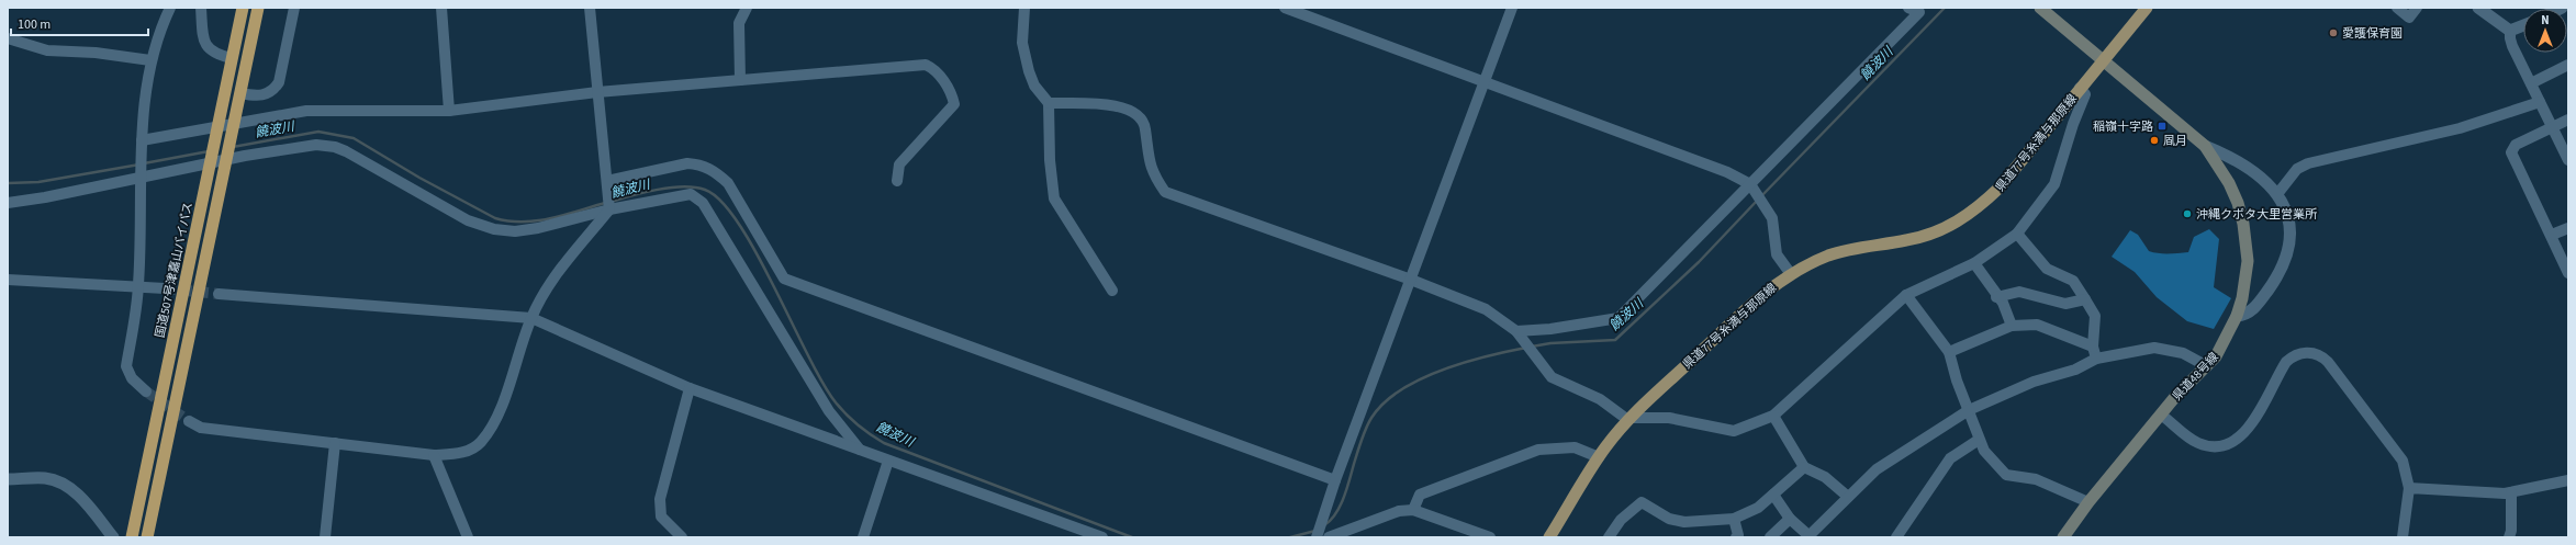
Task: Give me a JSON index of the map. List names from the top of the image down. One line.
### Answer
{"streets":{"highway":["国道507号津嘉山バイパス"],"main road":["県道77号糸満与那原線","県道48号線"]},"crossings":[["県道77号糸満与那原線","県道48号線"]],"water":["饒波川"],"places":{"other":["愛護保育園","凮月","沖縄クボタ大里営業所"],"transit":["稲嶺十字路"]},"scale_bar":"100 m","north":"top"}
